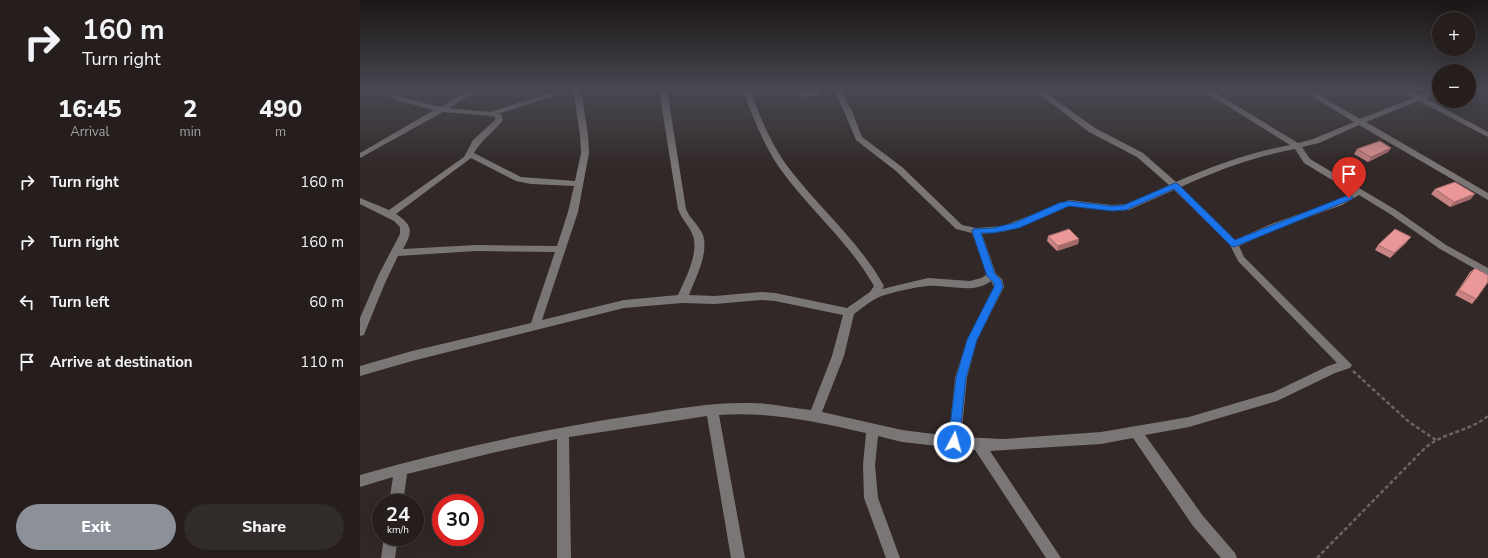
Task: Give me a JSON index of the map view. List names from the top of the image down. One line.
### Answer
{"page":{"turn":["160 m","Turn right"],"map_buttons":["+","−"],"eta":["16:45","Arrival","2","min","490","m"],"list":[{"name":"Turn right","value":"160 m"},{"name":"Turn right","value":"160 m"},{"name":"Turn left","value":"60 m"},{"name":"Arrive at destination","value":"110 m"}],"speed":"24 km/h","limit":"30","buttons":["Exit","Share"]}}
